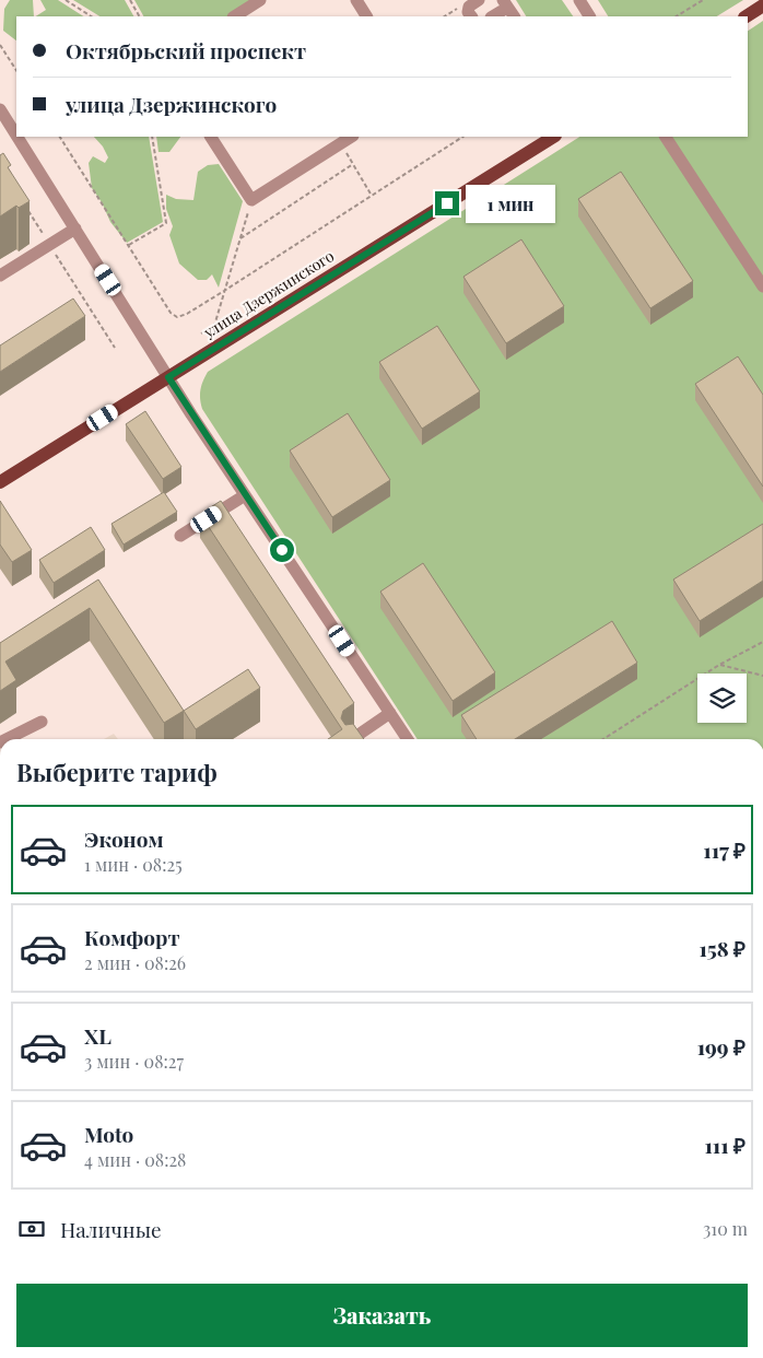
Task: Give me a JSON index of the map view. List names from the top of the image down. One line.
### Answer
{"streets":{"main road":["улица Дзержинского"]},"page":{"banner":["Октябрьский проспект","улица Дзержинского"],"bubble":"1 мин","heading":"Выберите тариф","list":[{"name":"Эконом","note":"1 мин · 08:25","value":"117 ₽"},{"name":"Комфорт","note":"2 мин · 08:26","value":"158 ₽"},{"name":"XL","note":"3 мин · 08:27","value":"199 ₽"},{"name":"Moto","note":"4 мин · 08:28","value":"111 ₽"}],"pay":["Наличные","310 m"],"buttons":"Заказать"}}
